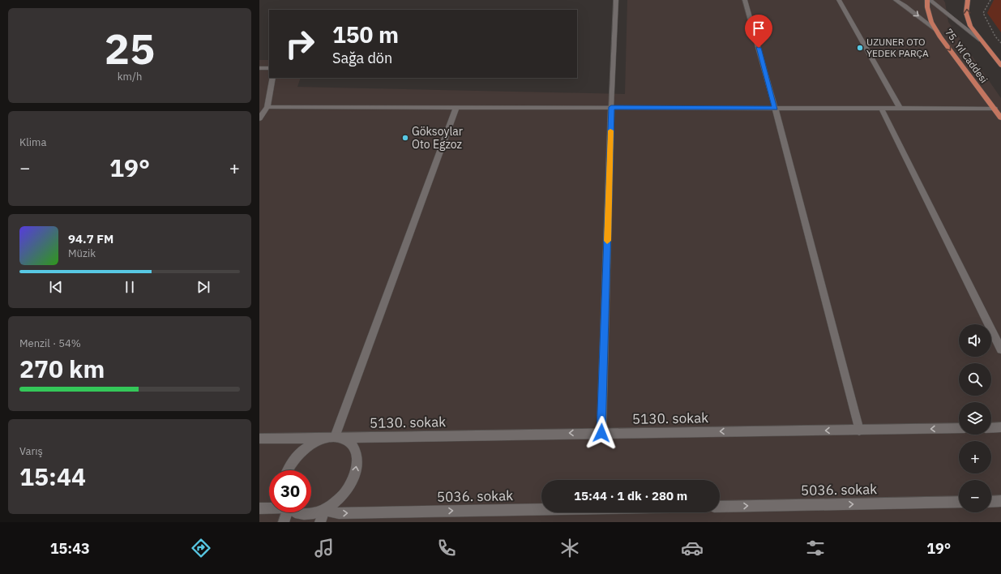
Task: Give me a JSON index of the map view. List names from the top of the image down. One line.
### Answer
{"streets":{"main road":["75. Yıl Caddesi"],"street":["5130. sokak","5036. sokak"]},"one_way":["5130. sokak","5036. sokak"],"places":["UZUNER OTO YEDEK PARÇA","Göksoylar Oto Egzoz"],"page":{"tile":[["25","km/h"],"Klima",["Menzil · 54%","270 km"],["Varış","15:44"]],"turn":["150 m","Sağa dön"],"heat":["−","19°","+"],"song":["94.7 FM","Müzik"],"map_buttons":["+","−"],"limit":"30","trip":"15:44 · 1 dk · 280 m","tabs":["15:43","19°"]}}
